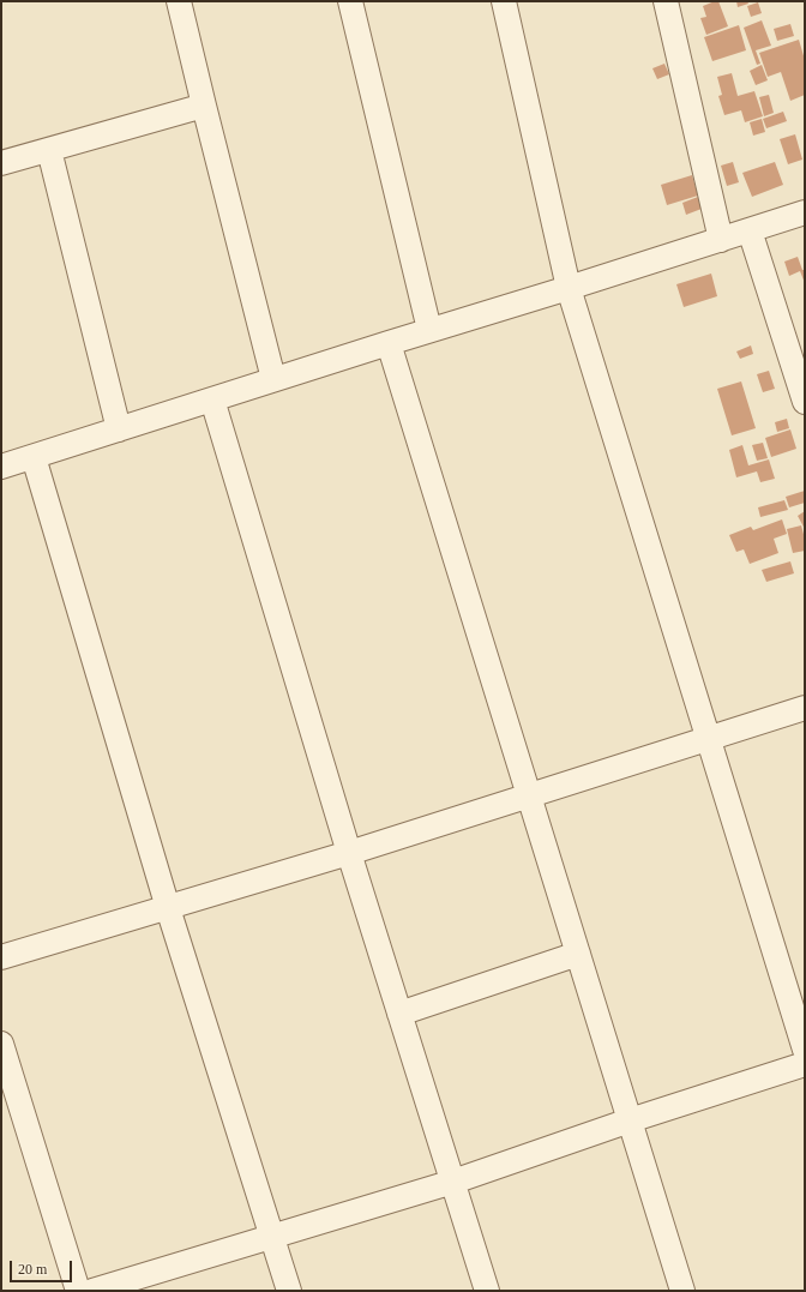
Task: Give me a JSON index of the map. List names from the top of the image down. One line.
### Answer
{"scale_bar":"20 m"}
